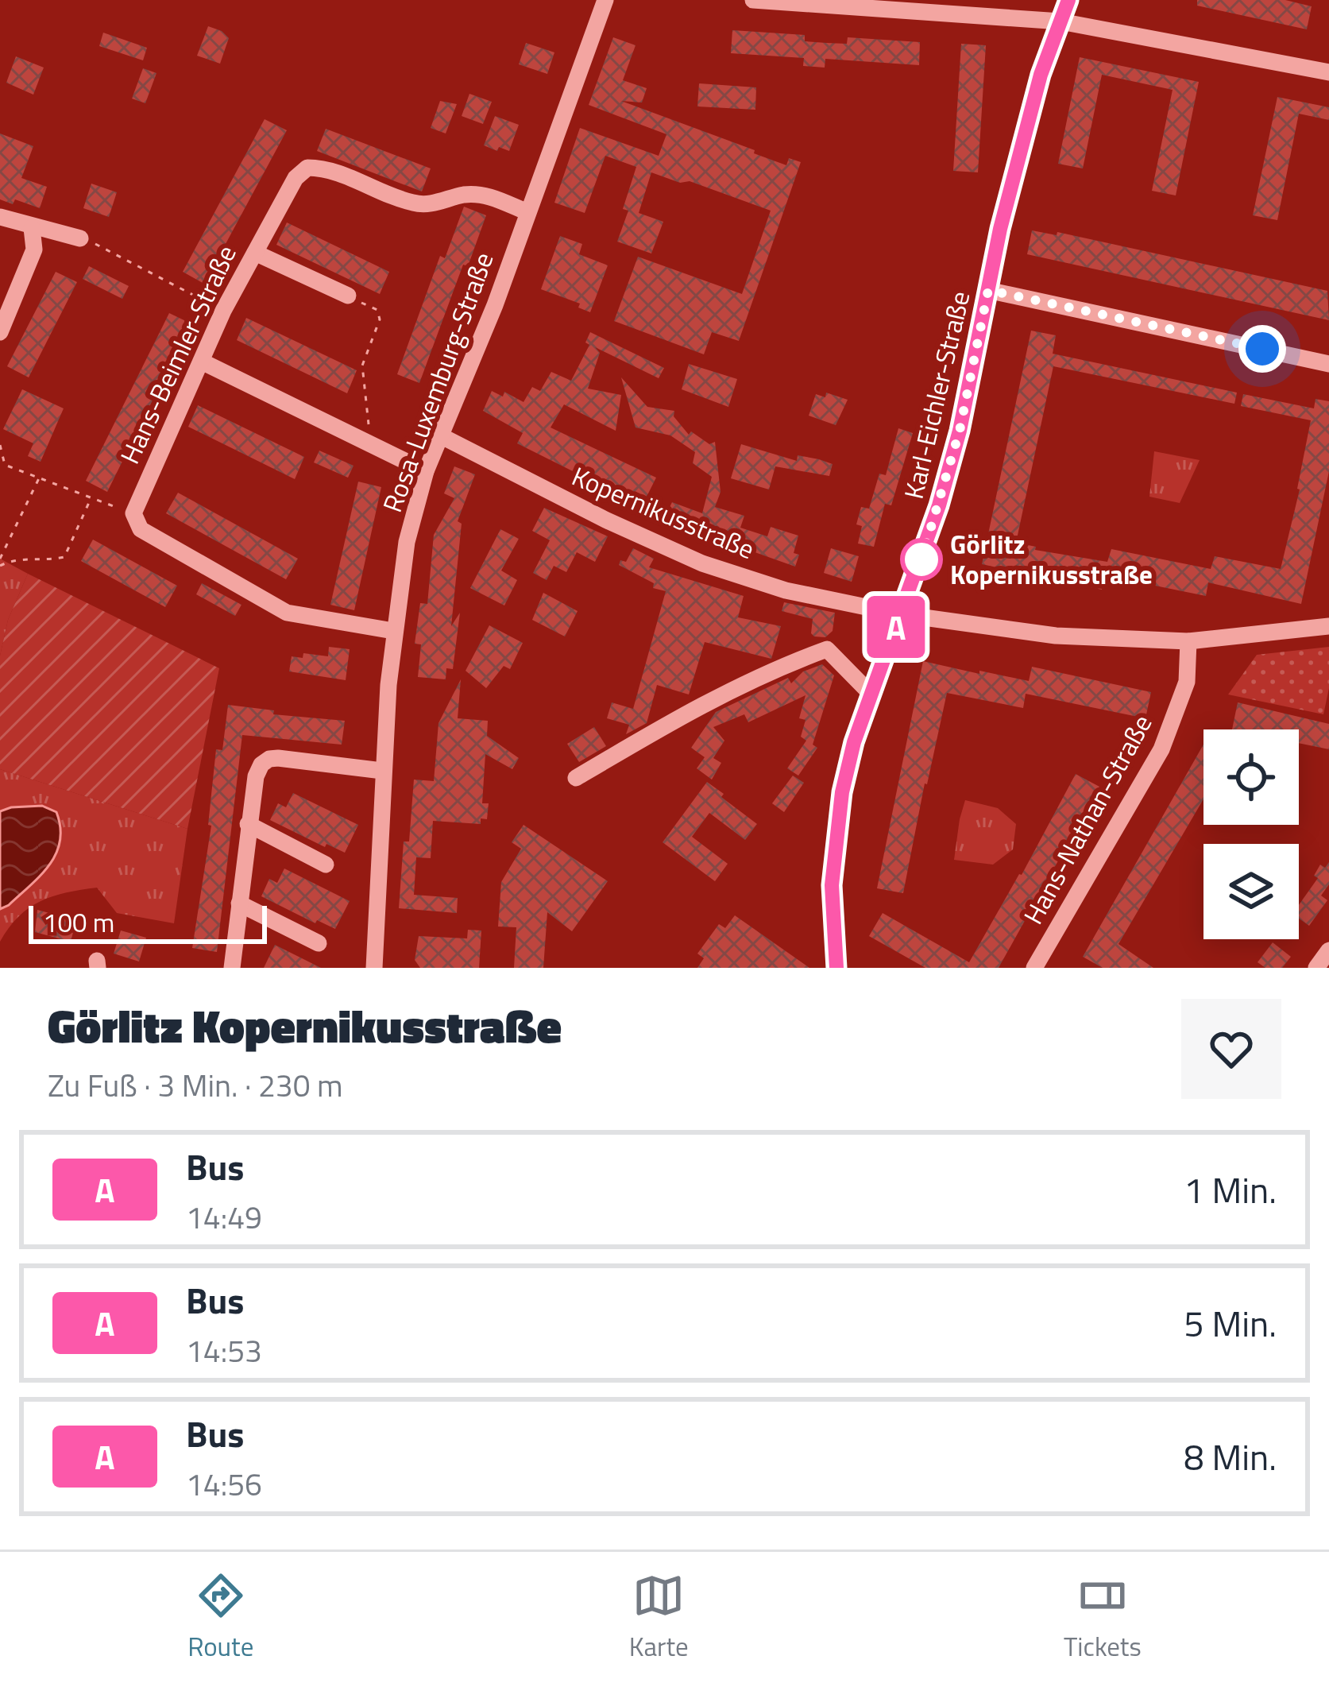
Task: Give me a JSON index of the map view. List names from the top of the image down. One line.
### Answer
{"streets":{"street":["Hans-Beimler-Straße","Rosa-Luxemburg-Straße","Karl-Eichler-Straße","Kopernikusstraße","Hans-Nathan-Straße"]},"crossings":[["Hans-Beimler-Straße","Rosa-Luxemburg-Straße"],["Rosa-Luxemburg-Straße","Kopernikusstraße"],["Karl-Eichler-Straße","Kopernikusstraße"],["Kopernikusstraße","Hans-Nathan-Straße"]],"places":["Görlitz Kopernikusstraße"],"lines":["bus line A"],"scale_bar":"100 m","page":{"on_map":"A","scale":"100 m","heading":["Görlitz Kopernikusstraße","Zu Fuß · 3 Min. · 230 m"],"list":[{"mark":"A","name":"Bus","note":"14:49","value":"1 Min."},{"mark":"A","name":"Bus","note":"14:53","value":"5 Min."},{"mark":"A","name":"Bus","note":"14:56","value":"8 Min."}],"tabs":["Route","Karte","Tickets"]}}
